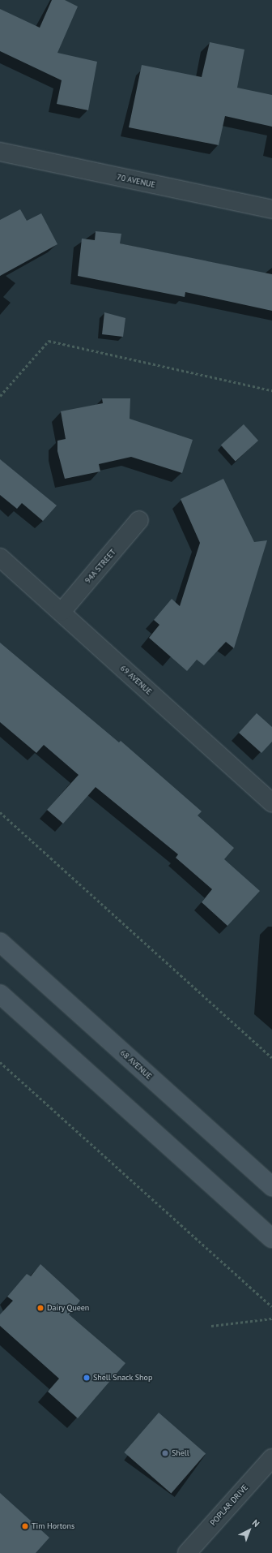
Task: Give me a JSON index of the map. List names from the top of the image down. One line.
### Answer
{"streets":{"main road":["68 AVENUE"],"street":["70 AVENUE","94A STREET","69 AVENUE","POPLAR DRIVE"]},"crossings":[["94A STREET","69 AVENUE"]],"places":["Dairy Queen","Shell Snack Shop","Shell","Tim Hortons"],"north":"top right"}
